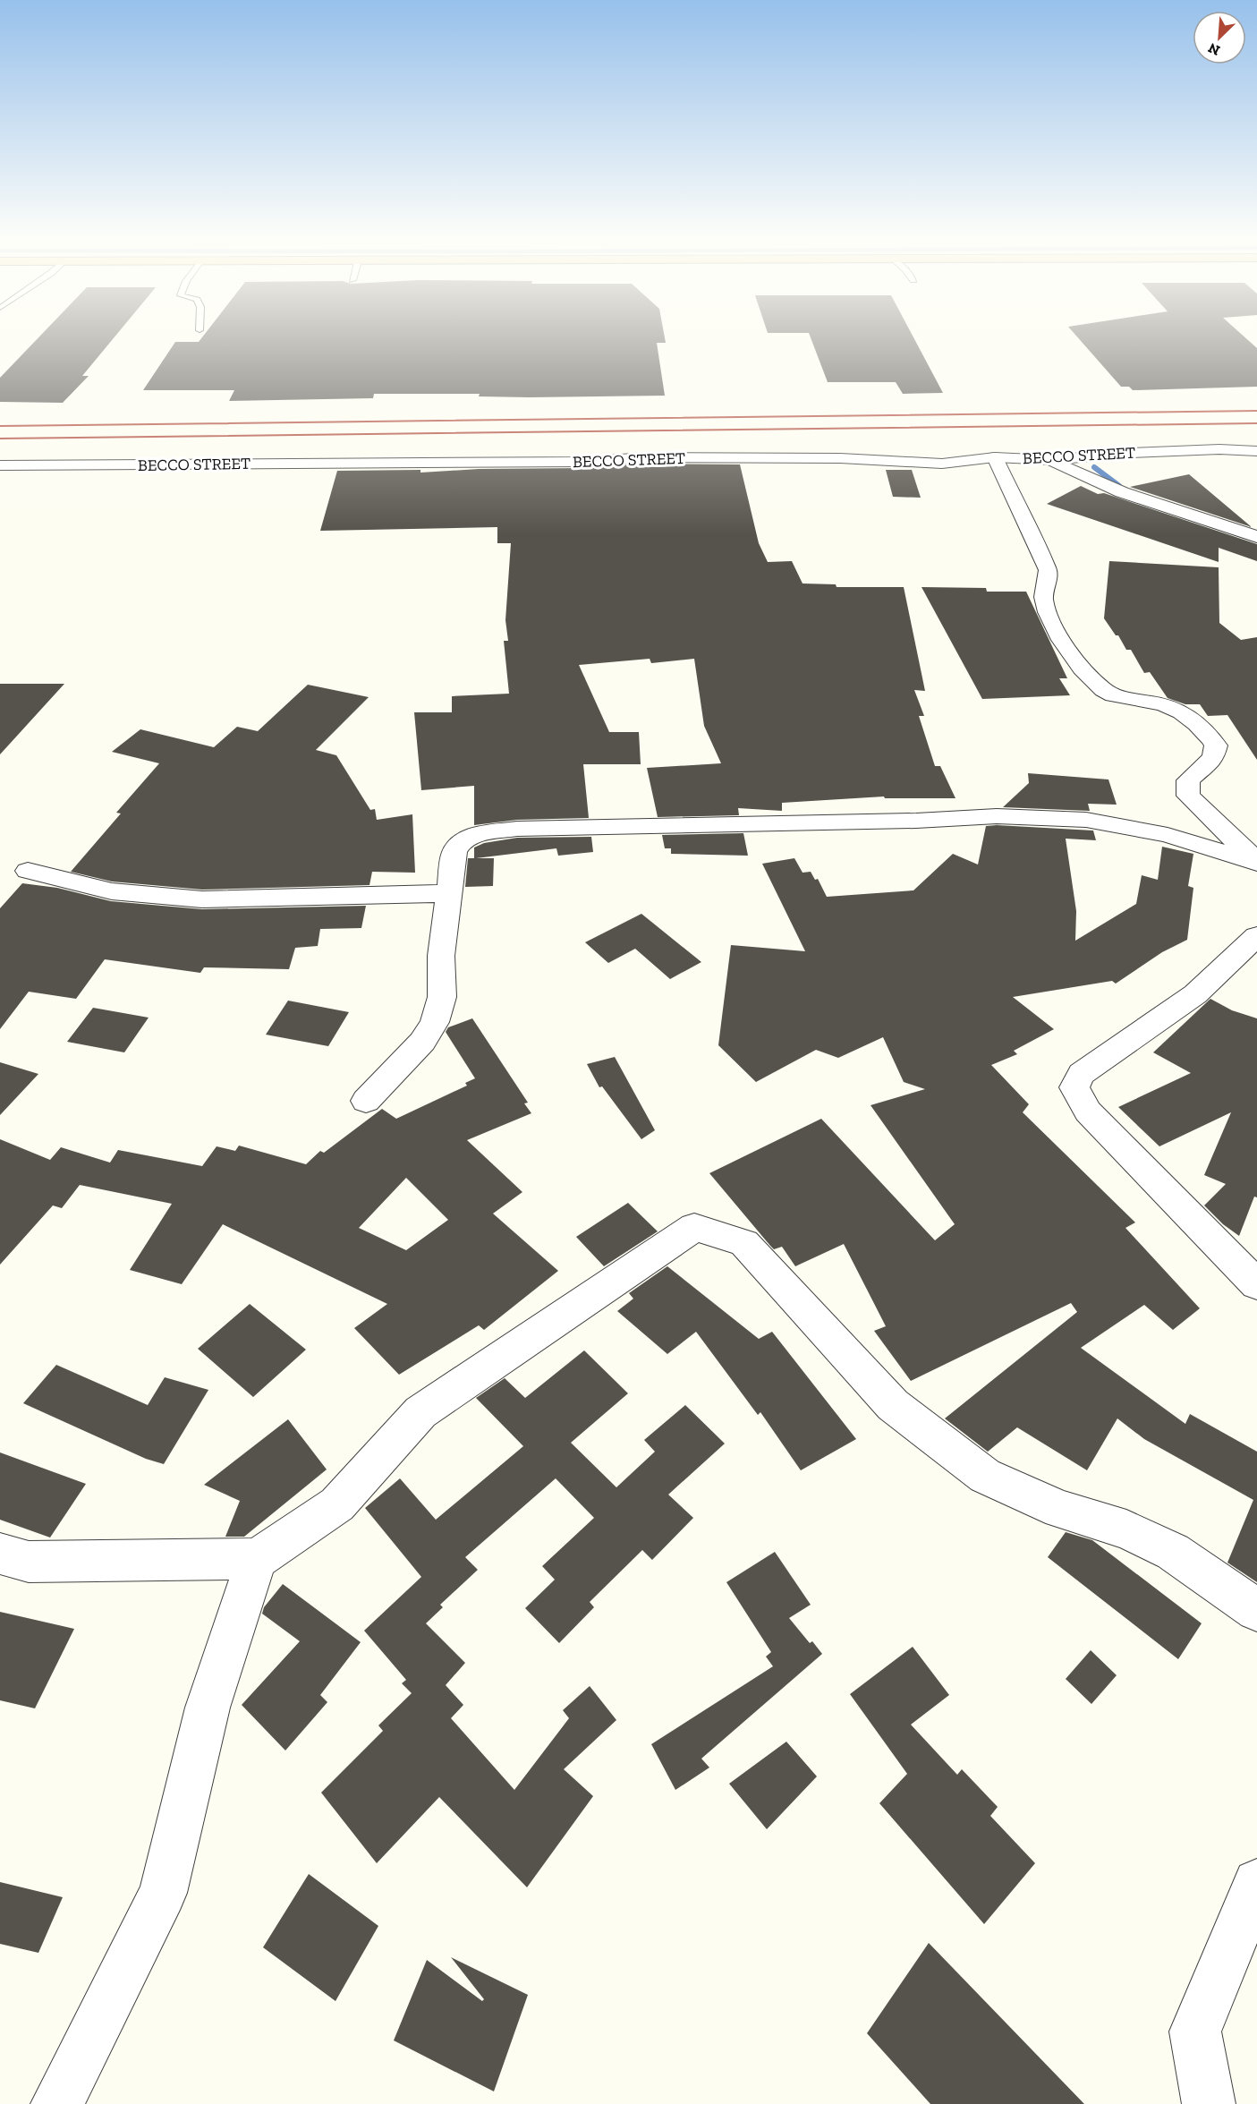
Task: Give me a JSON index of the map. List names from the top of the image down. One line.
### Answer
{"streets":{"street":["BECCO STREET"]},"north":"bottom left"}
